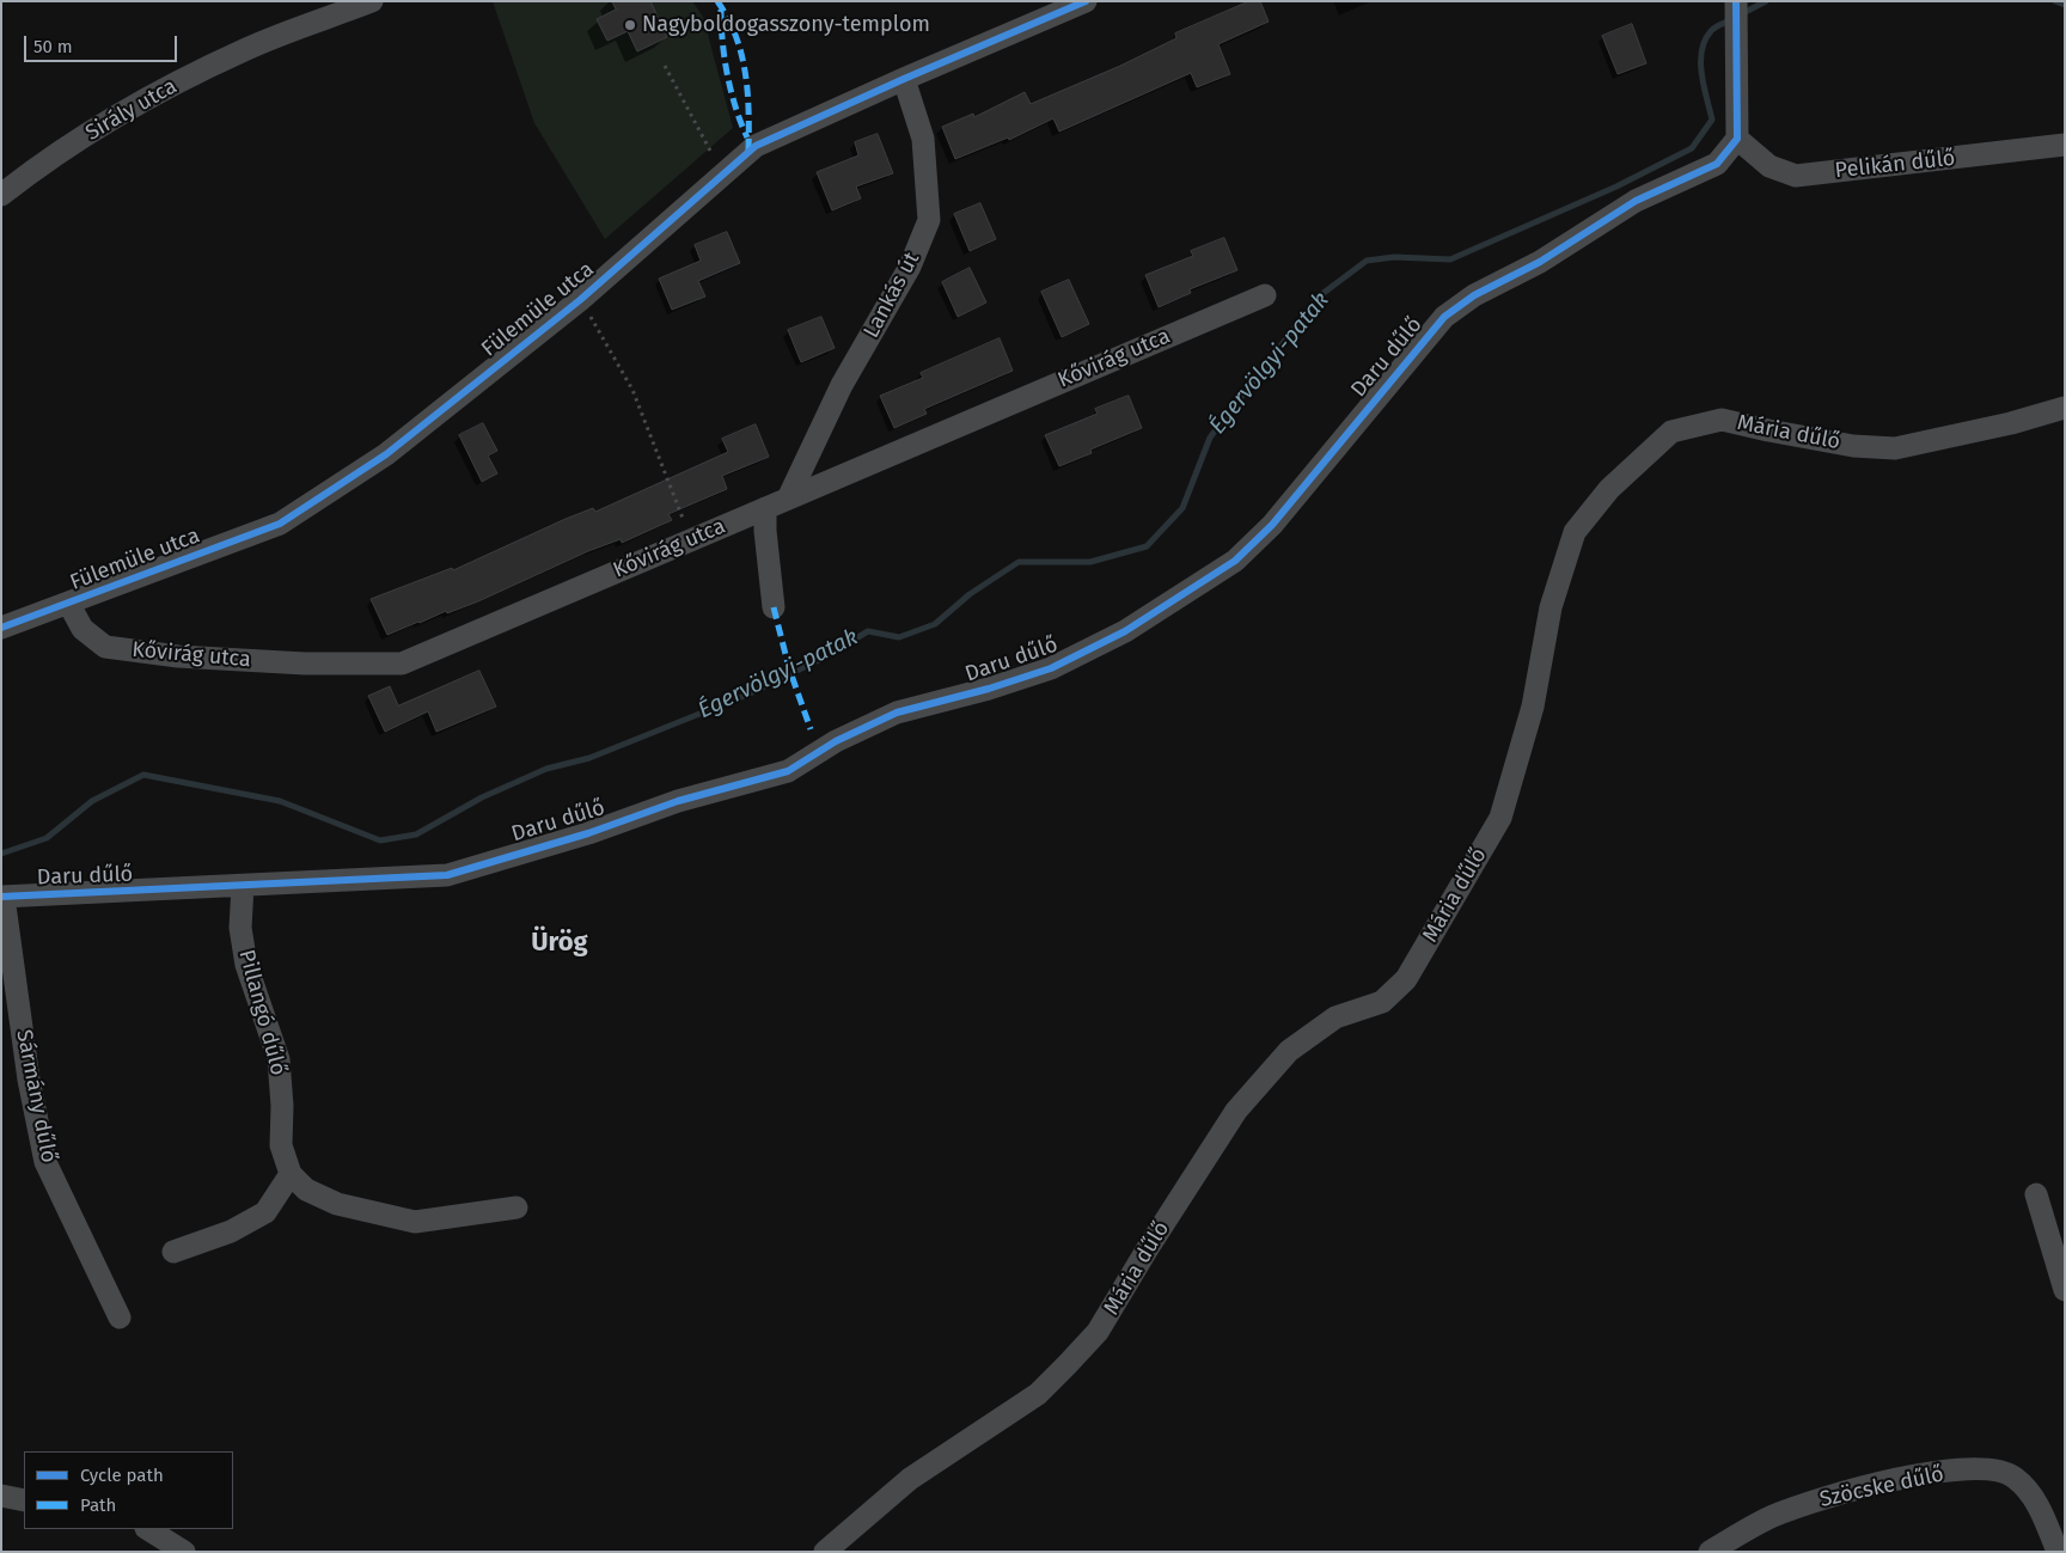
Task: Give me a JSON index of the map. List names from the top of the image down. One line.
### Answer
{"streets":{"street":["Sirály utca","Pelikán dűlő","Lankás út","Fülemüle utca","Daru dűlő","Kővirág utca","Mária dűlő","Pillangó dűlő","Sármány dűlő","Szöcske dűlő"]},"crossings":[["Pelikán dűlő","Daru dűlő"],["Lankás út","Fülemüle utca"],["Lankás út","Kővirág utca"],["Fülemüle utca","Kővirág utca"],["Daru dűlő","Pillangó dűlő"],["Daru dűlő","Sármány dűlő"]],"districts":["Ürög"],"water":["Égervölgyi-patak"],"places":["Nagyboldogasszony-templom"],"legend":["Cycle path","Path"],"scale_bar":"50 m"}
